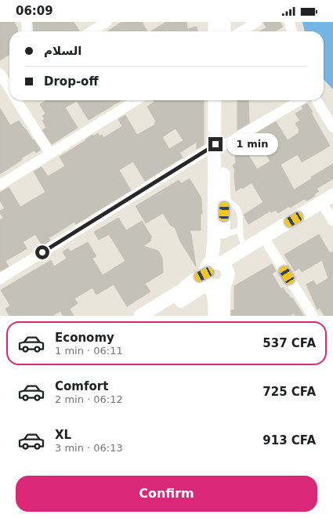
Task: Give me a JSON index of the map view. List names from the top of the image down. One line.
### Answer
{"page":{"status":"06:09","banner":["السلام","Drop-off"],"bubble":"1 min","list":[{"name":"Economy","note":"1 min · 06:11","value":"537 CFA"},{"name":"Comfort","note":"2 min · 06:12","value":"725 CFA"},{"name":"XL","note":"3 min · 06:13","value":"913 CFA"}],"buttons":"Confirm"}}
